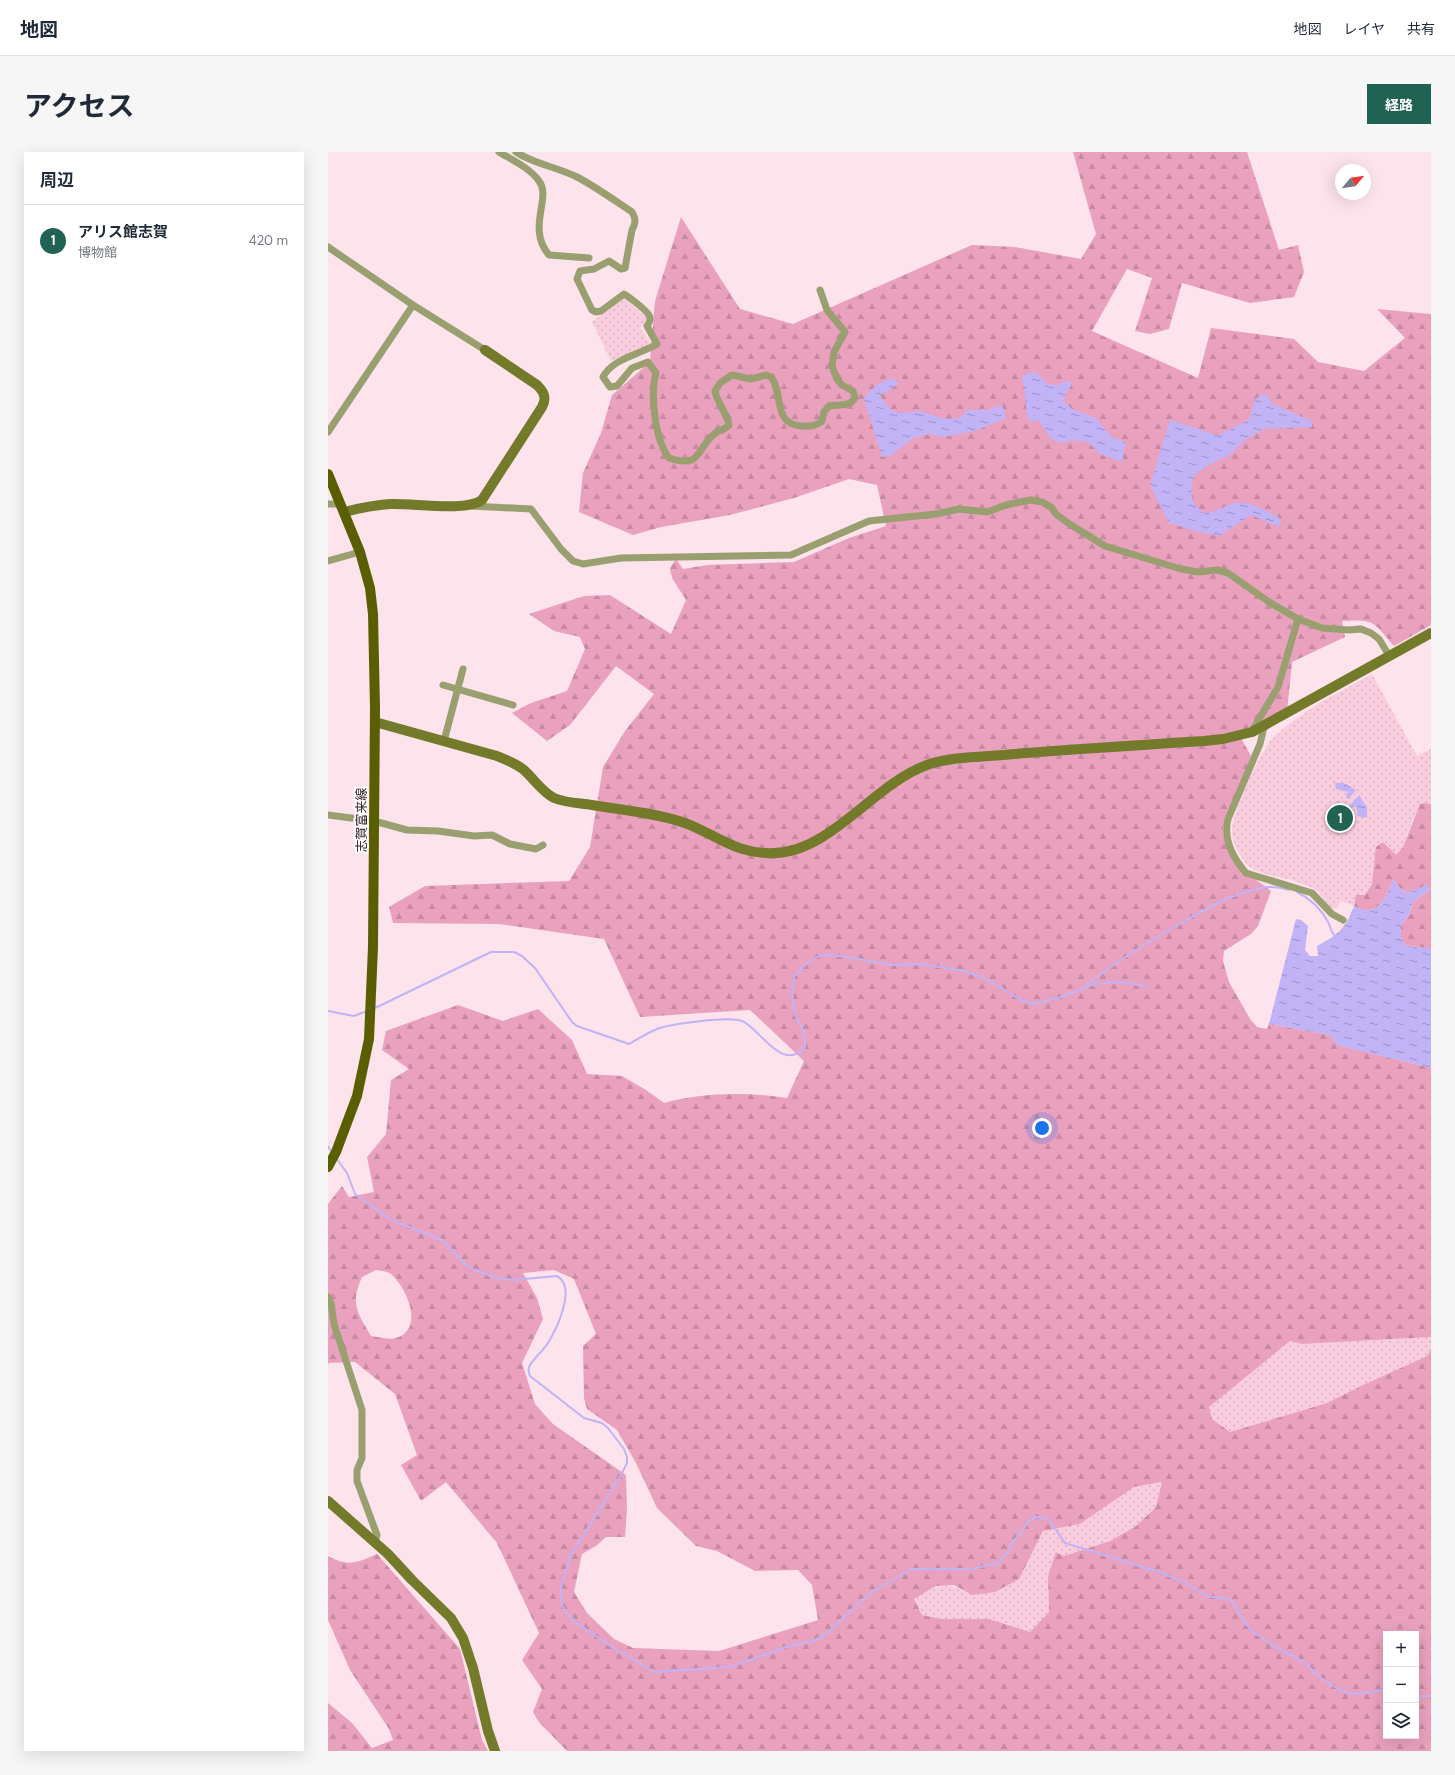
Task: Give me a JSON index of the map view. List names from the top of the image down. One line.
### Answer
{"streets":{"main road":["志賀富来線"]},"north":"top right","page":{"header":"地図","nav":["地図","レイヤ","共有"],"title":"アクセス","buttons":"経路","heading":"周辺","list":[{"mark":"1","name":"アリス館志賀","note":"博物館","value":"420 m"}],"pins":"1","map_buttons":["+","−"]}}
